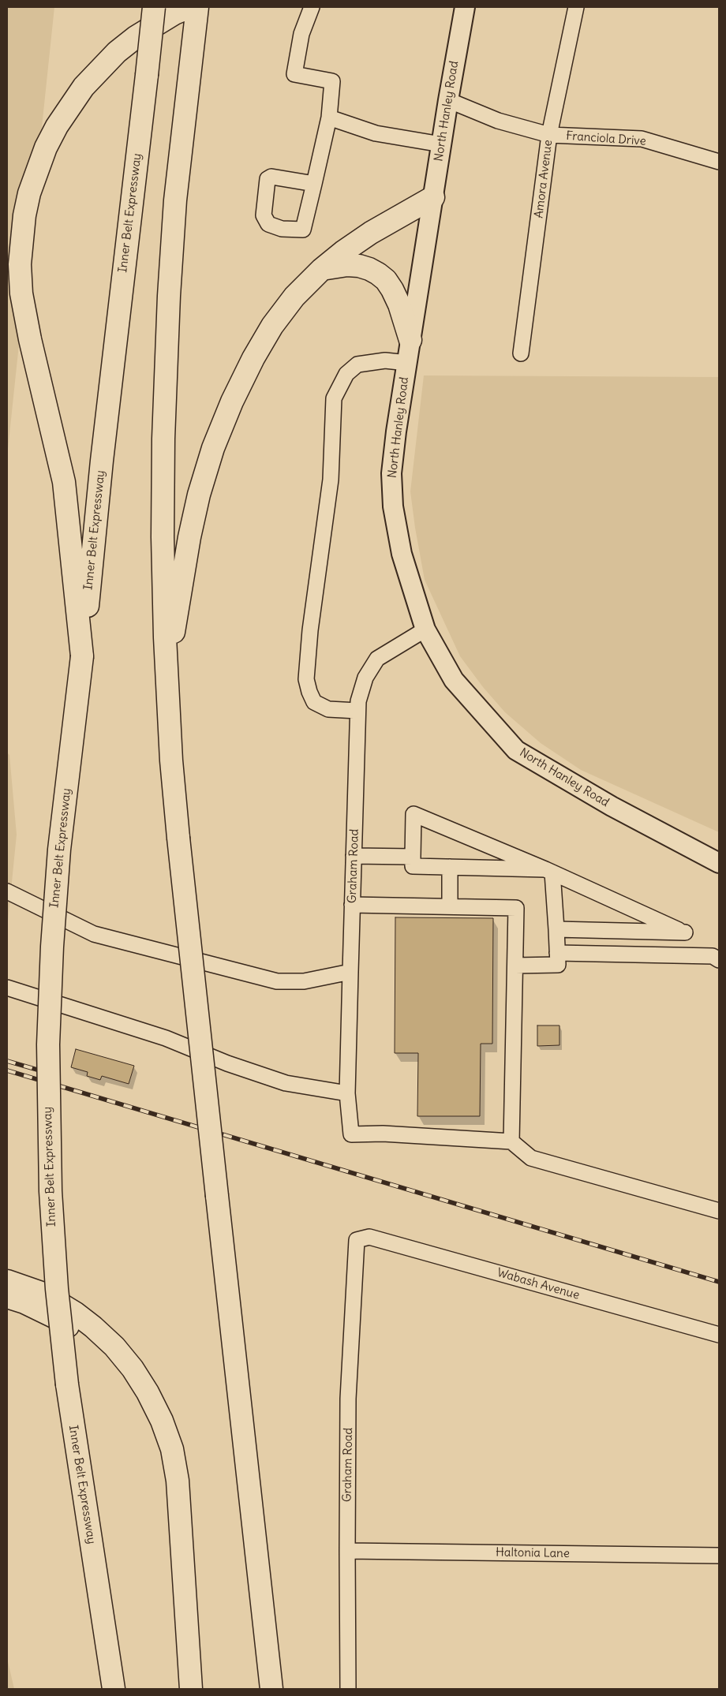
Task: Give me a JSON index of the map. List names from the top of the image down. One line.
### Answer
{"streets":{"highway":["Inner Belt Expressway"],"main road":["North Hanley Road"],"street":["Franciola Drive","Amora Avenue","Graham Road","Wabash Avenue","Haltonia Lane"]},"crossings":[["North Hanley Road","Franciola Drive"],["North Hanley Road","Graham Road"],["Franciola Drive","Amora Avenue"],["Graham Road","Wabash Avenue"],["Graham Road","Haltonia Lane"]]}
